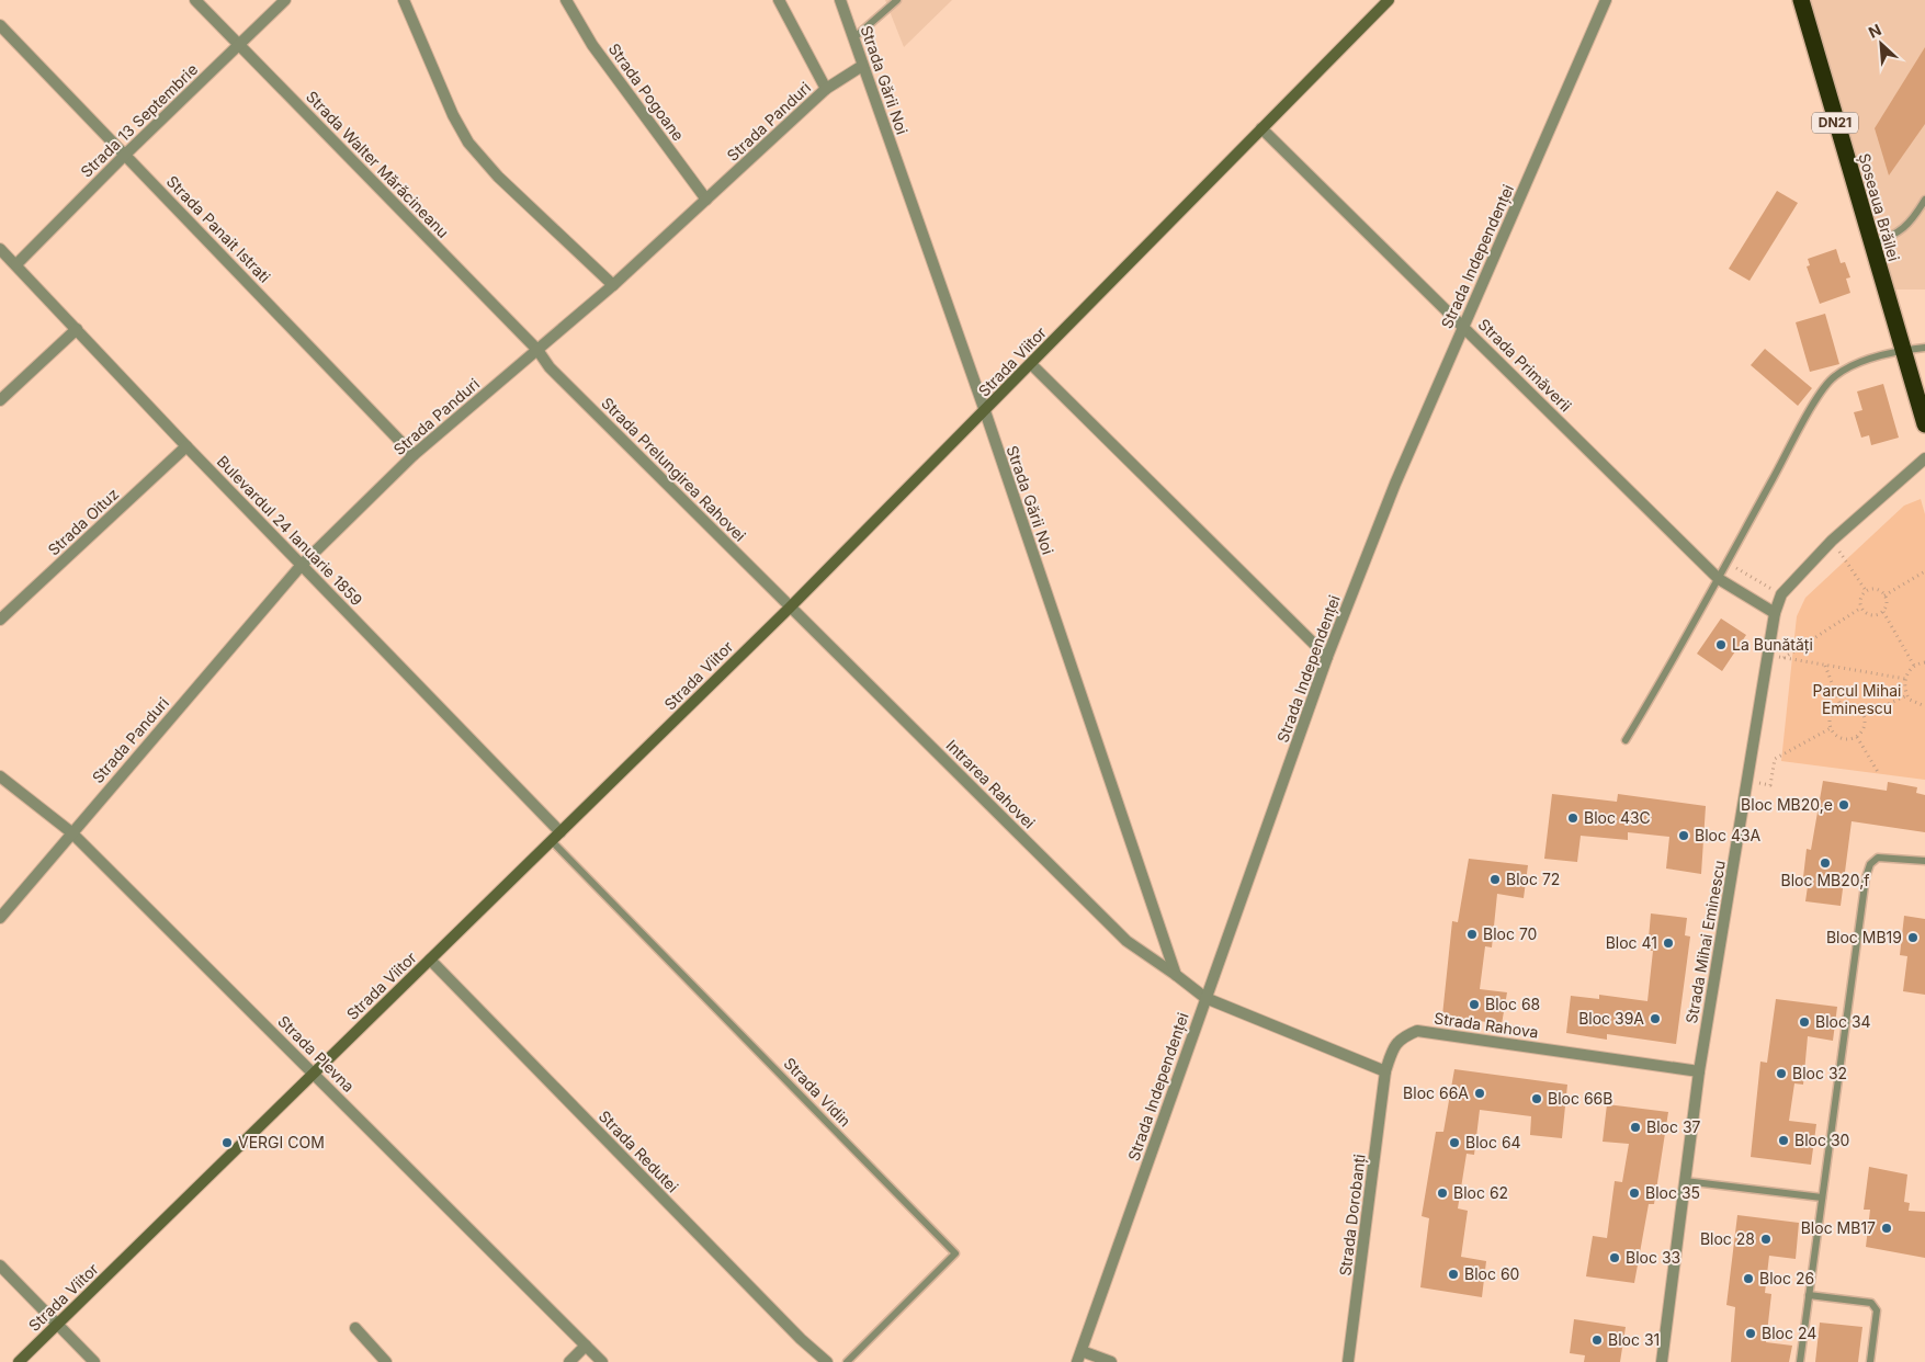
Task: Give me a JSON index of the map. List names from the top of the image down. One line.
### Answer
{"streets":{"highway":["DN21","Șoseaua Brăilei"],"street":["Strada Gării Noi","Strada Pogoane","Strada 13 Septembrie","Strada Panduri","Strada Walter Mărăcineanu","Strada Panait Istrati","Strada Independenței","Strada Viitor","Strada Primăverii","Strada Prelungirea Rahovei","Strada Oituz","Bulevardul 24 Ianuarie 1859","Intrarea Rahovei","Strada Mihai Eminescu","Strada Rahova","Strada Plevna","Strada Redutei","Strada Dorobanți"],"lane":["Strada Vidin"]},"crossings":[["Strada Gării Noi","Strada Panduri"],["Strada Gării Noi","Strada Viitor"],["Strada Gării Noi","Intrarea Rahovei"],["Strada Pogoane","Strada Panduri"],["Strada 13 Septembrie","Strada Walter Mărăcineanu"],["Strada 13 Septembrie","Strada Panait Istrati"],["Strada 13 Septembrie","Bulevardul 24 Ianuarie 1859"],["Strada Panduri","Strada Walter Mărăcineanu"],["Strada Panduri","Strada Panait Istrati"],["Strada Panduri","Strada Prelungirea Rahovei"],["Strada Panduri","Bulevardul 24 Ianuarie 1859"],["Strada Panduri","Strada Plevna"],["Strada Walter Mărăcineanu","Strada Prelungirea Rahovei"],["Strada Independenței","Strada Primăverii"],["Strada Viitor","Strada Primăverii"],["Strada Viitor","Strada Prelungirea Rahovei"],["Strada Viitor","Bulevardul 24 Ianuarie 1859"],["Strada Viitor","Intrarea Rahovei"],["Strada Viitor","Strada Plevna"],["Strada Viitor","Strada Vidin"],["Strada Viitor","Strada Redutei"],["Strada Primăverii","Strada Mihai Eminescu"],["Strada Prelungirea Rahovei","Intrarea Rahovei"],["Strada Oituz","Bulevardul 24 Ianuarie 1859"],["Strada Mihai Eminescu","Strada Rahova"],["Strada Rahova","Strada Dorobanți"]],"parks":["Parcul Mihai Eminescu"],"places":["La Bunătăți","Bloc MB20,e","Bloc 43C","Bloc 43A","Bloc MB20,f","Bloc 72","Bloc 70","Bloc MB19","Bloc 41","Bloc 68","Bloc 39A","Bloc 34","Bloc 32","Bloc 66A","Bloc 66B","Bloc 37","Bloc 30","VERGI COM","Bloc 64","Bloc 62","Bloc 35","Bloc MB17","Bloc 28","Bloc 33","Bloc 60","Bloc 26","Bloc 24","Bloc 31"],"north":"top left"}
